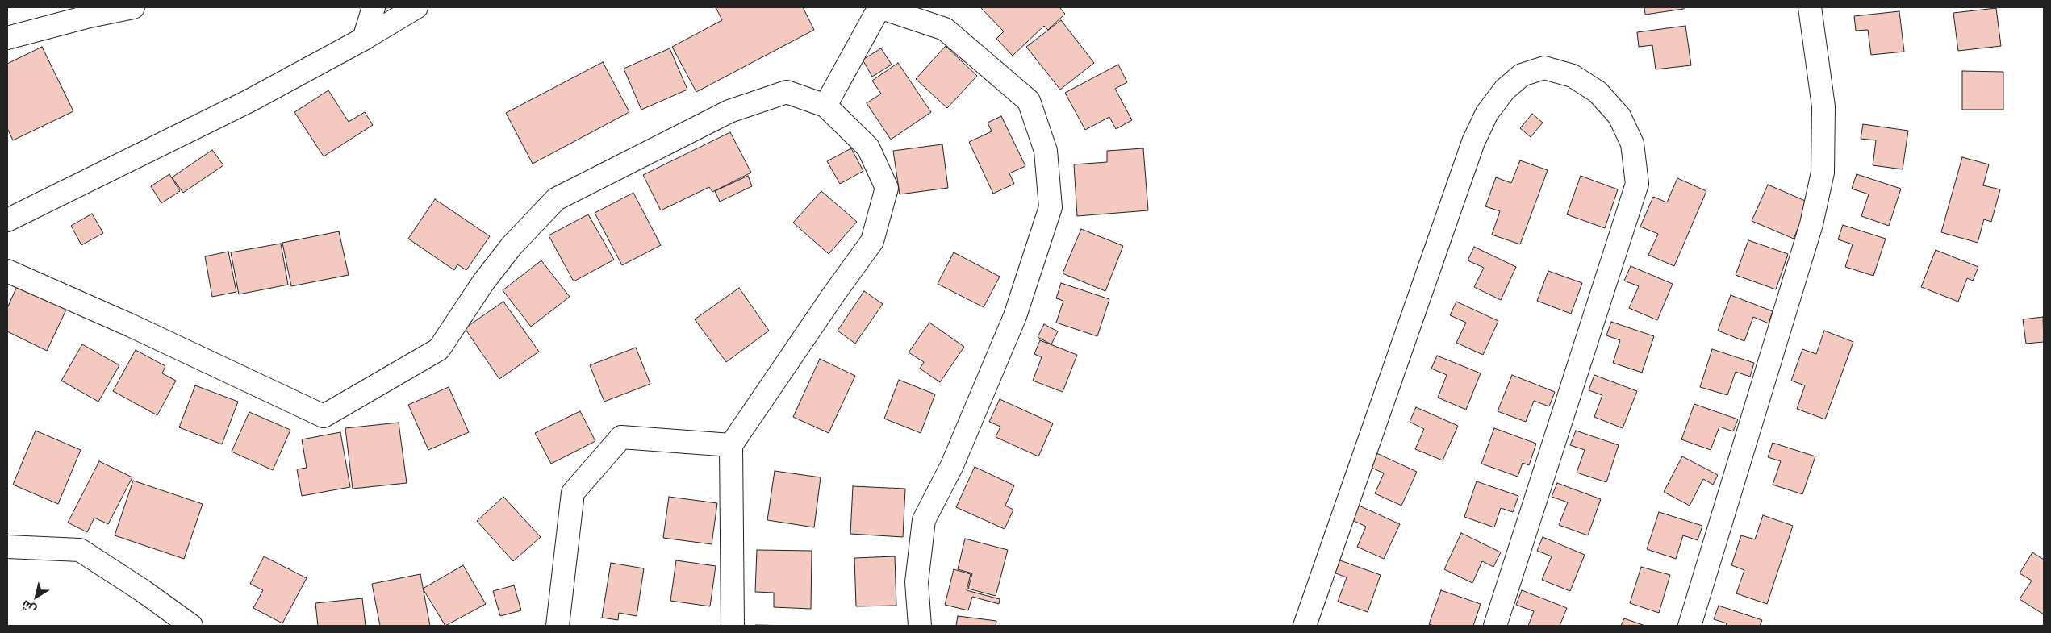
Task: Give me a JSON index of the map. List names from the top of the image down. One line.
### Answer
{"north":"bottom left"}
